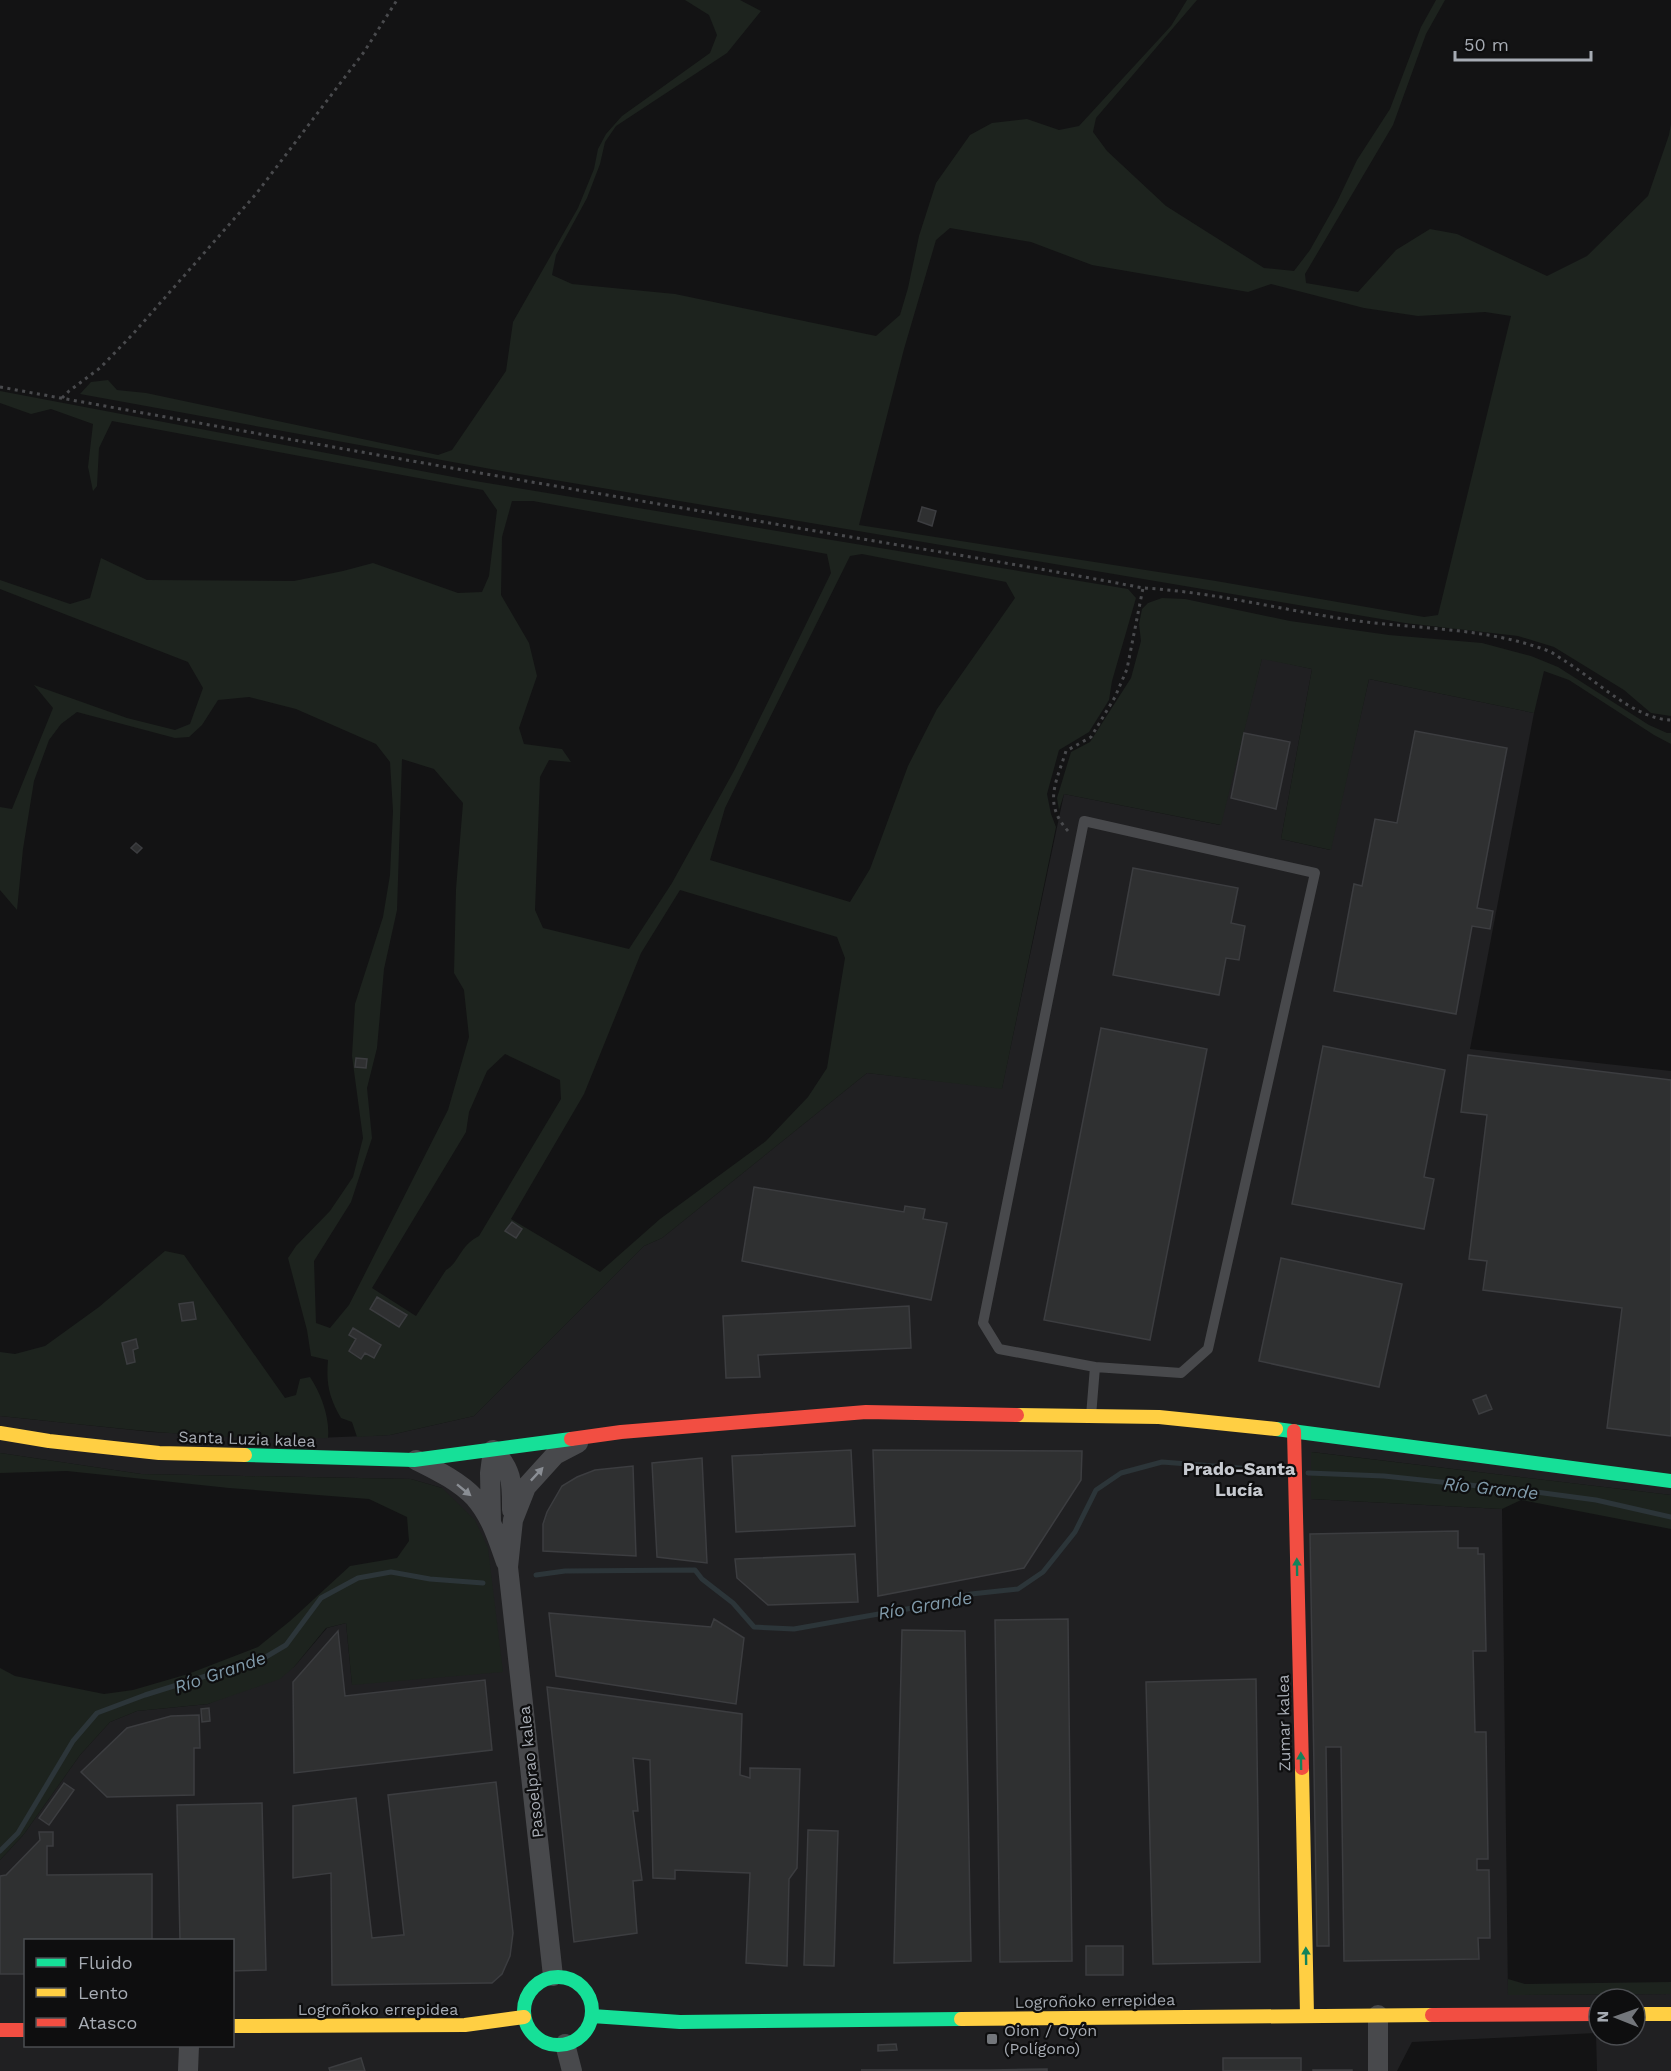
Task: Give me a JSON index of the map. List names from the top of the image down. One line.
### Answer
{"streets":{"street":["Santa Luzia kalea","Zumar kalea","Pasoelprao kalea","Logroñoko errepidea"]},"crossings":[["Santa Luzia kalea","Zumar kalea"],["Zumar kalea","Logroñoko errepidea"],["Pasoelprao kalea","Logroñoko errepidea"]],"one_way":["Zumar kalea"],"districts":["Prado-Santa Lucía"],"water":["Río Grande"],"places":{"transit":["Oion / Oyón (Polígono)"]},"legend":["Fluido","Lento","Atasco"],"scale_bar":"50 m","north":"left"}
